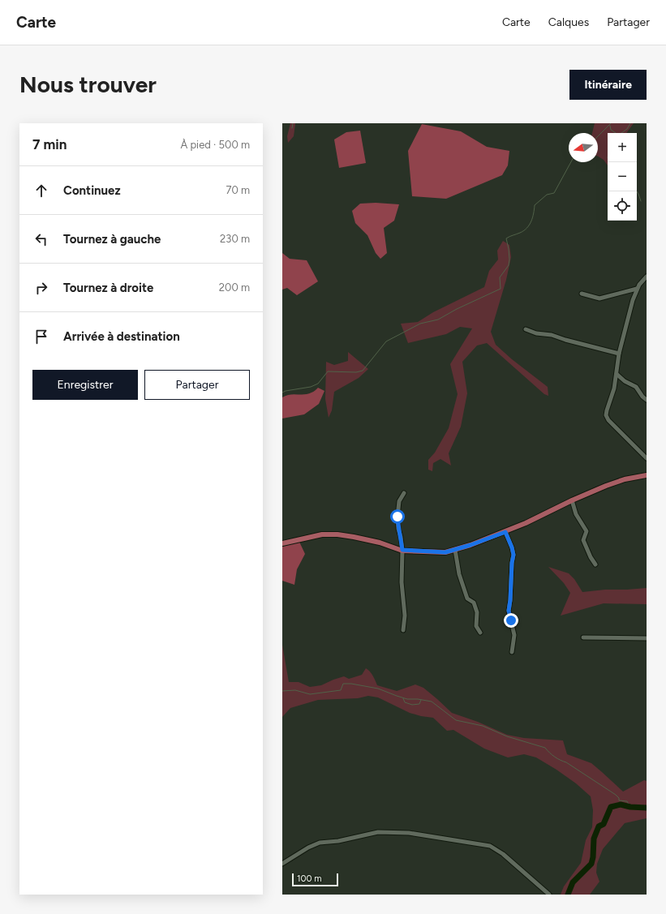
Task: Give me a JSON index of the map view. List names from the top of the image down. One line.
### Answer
{"scale_bar":"100 m","north":"left","page":{"header":"Carte","nav":["Carte","Calques","Partager"],"buttons":["Itinéraire",["Enregistrer","Partager"]],"title":"Nous trouver","heading":["7 min","À pied · 500 m"],"map_buttons":["+","−"],"list":[["Continuez","70 m"],["Tournez à gauche","230 m"],["Tournez à droite","200 m"],"Arrivée à destination"],"scale":"100 m"}}
